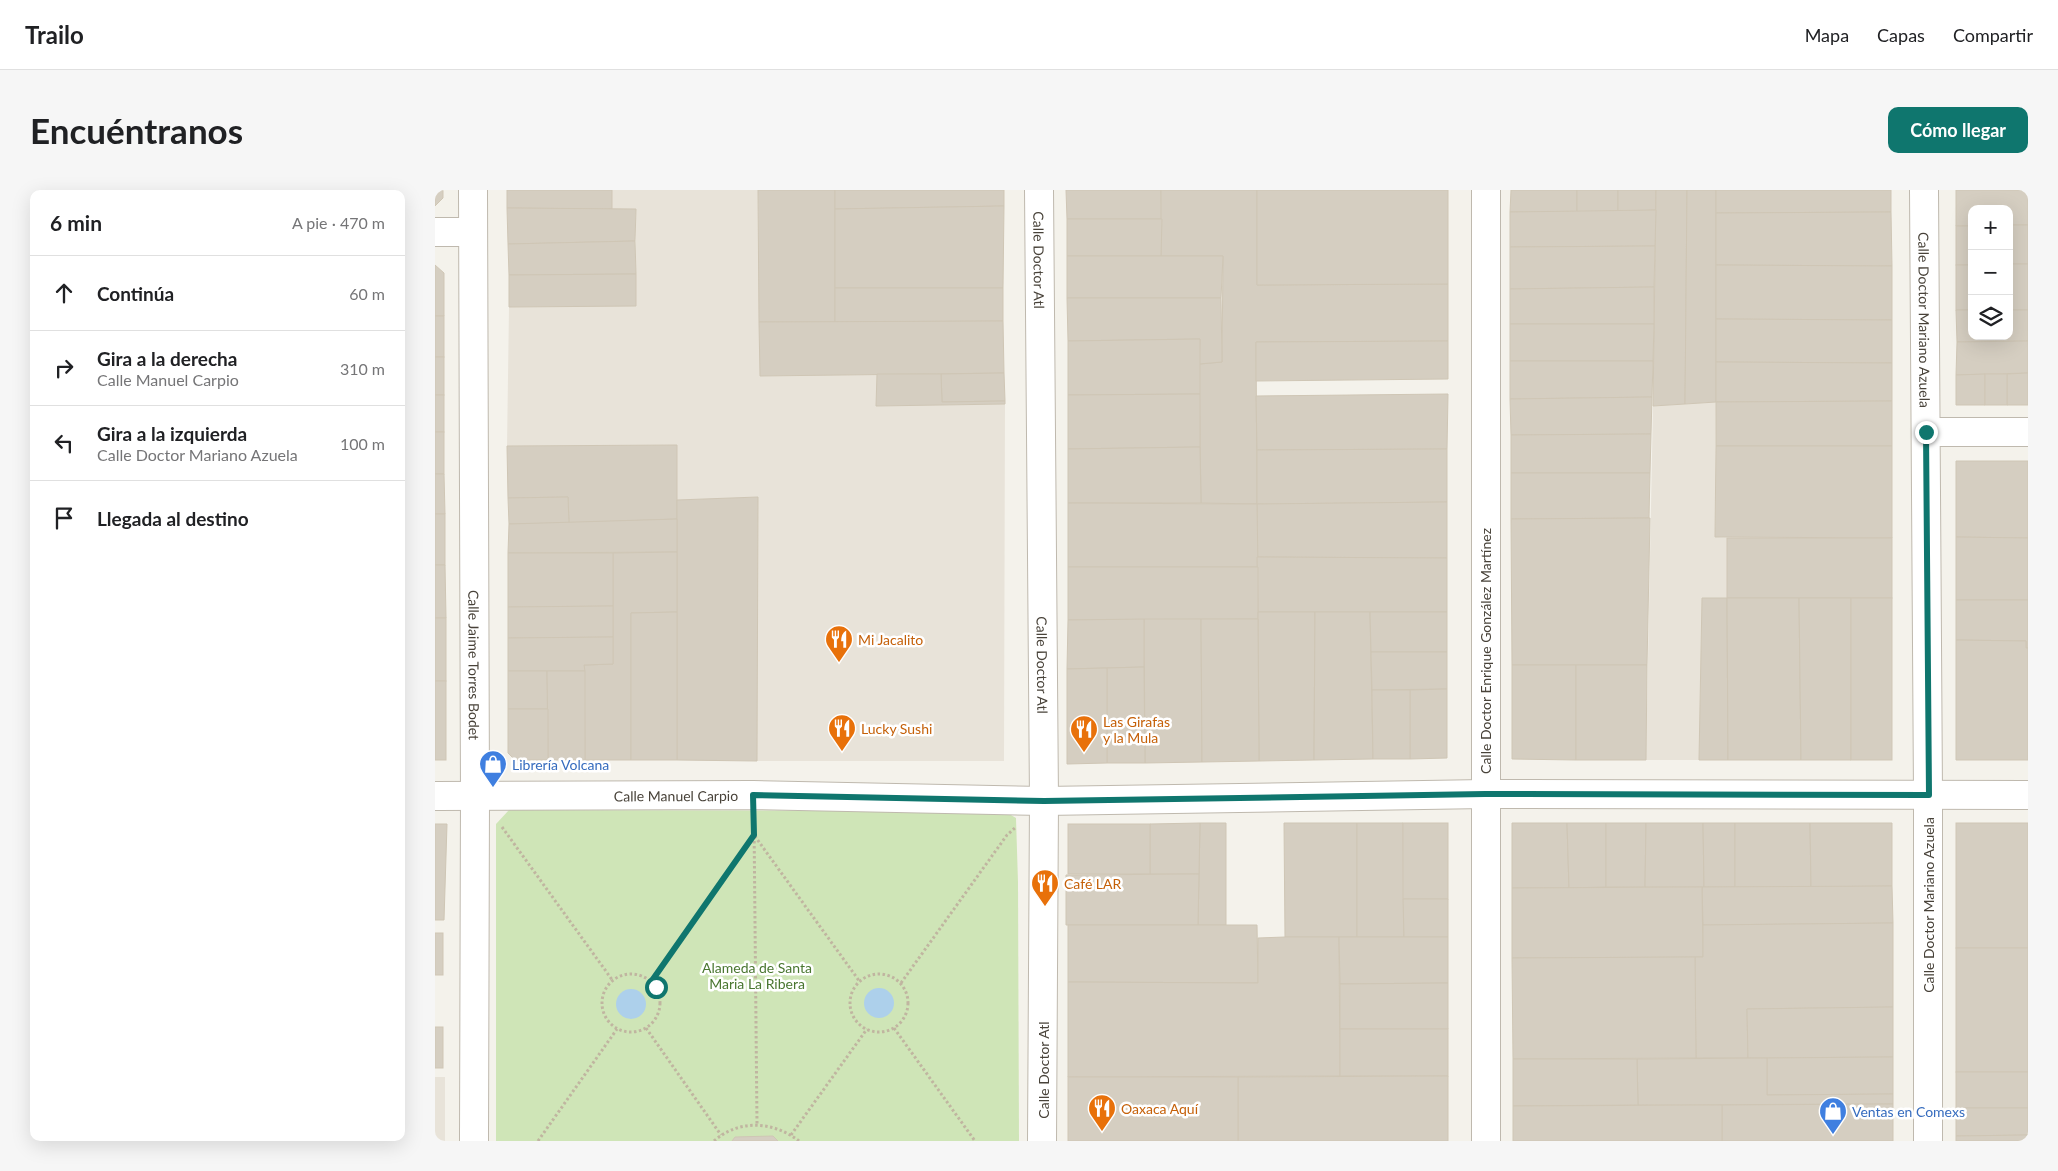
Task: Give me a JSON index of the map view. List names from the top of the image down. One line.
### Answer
{"streets":{"street":["Calle Doctor Atl","Calle Doctor Mariano Azuela","Calle Doctor Enrique González Martínez","Calle Jaime Torres Bodet","Calle Manuel Carpio"]},"crossings":[["Calle Doctor Atl","Calle Manuel Carpio"],["Calle Doctor Mariano Azuela","Calle Manuel Carpio"],["Calle Doctor Enrique González Martínez","Calle Manuel Carpio"],["Calle Jaime Torres Bodet","Calle Manuel Carpio"]],"parks":["Alameda de Santa Maria La Ribera"],"places":{"restaurant":["Mi Jacalito","Lucky Sushi","Las Girafas y la Mula","Café LAR","Oaxaca Aquí"],"shop":["Librería Volcana","Ventas en Comexs"]},"page":{"header":"Trailo","nav":["Mapa","Capas","Compartir"],"buttons":"Cómo llegar","title":"Encuéntranos","heading":["6 min","A pie · 470 m"],"map_buttons":["+","−"],"list":[["Continúa","60 m"],["Gira a la derecha","Calle Manuel Carpio","310 m"],["Gira a la izquierda","Calle Doctor Mariano Azuela","100 m"],"Llegada al destino"]}}
